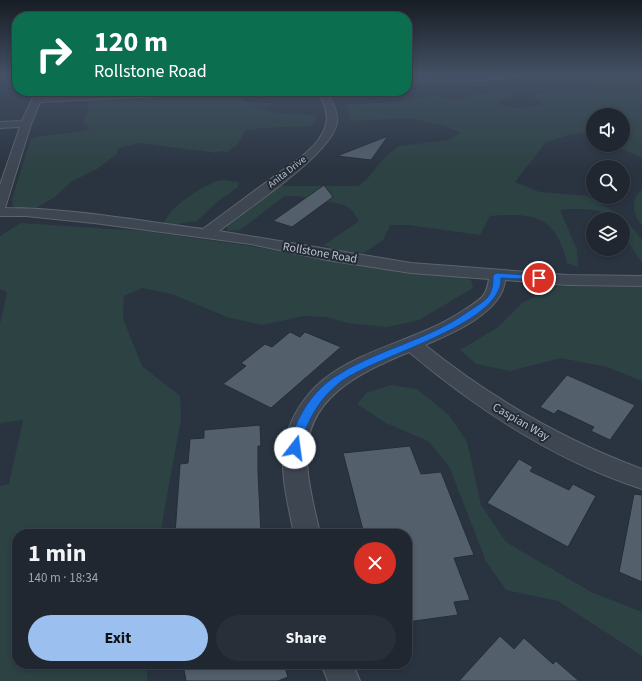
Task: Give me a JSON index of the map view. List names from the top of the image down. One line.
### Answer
{"streets":{"street":["Anita Drive","Rollstone Road","Caspian Way"]},"crossings":[["Anita Drive","Rollstone Road"]],"page":{"turn":["120 m","Rollstone Road"],"heading":["1 min","140 m · 18:34"],"buttons":["Exit","Share"]}}
